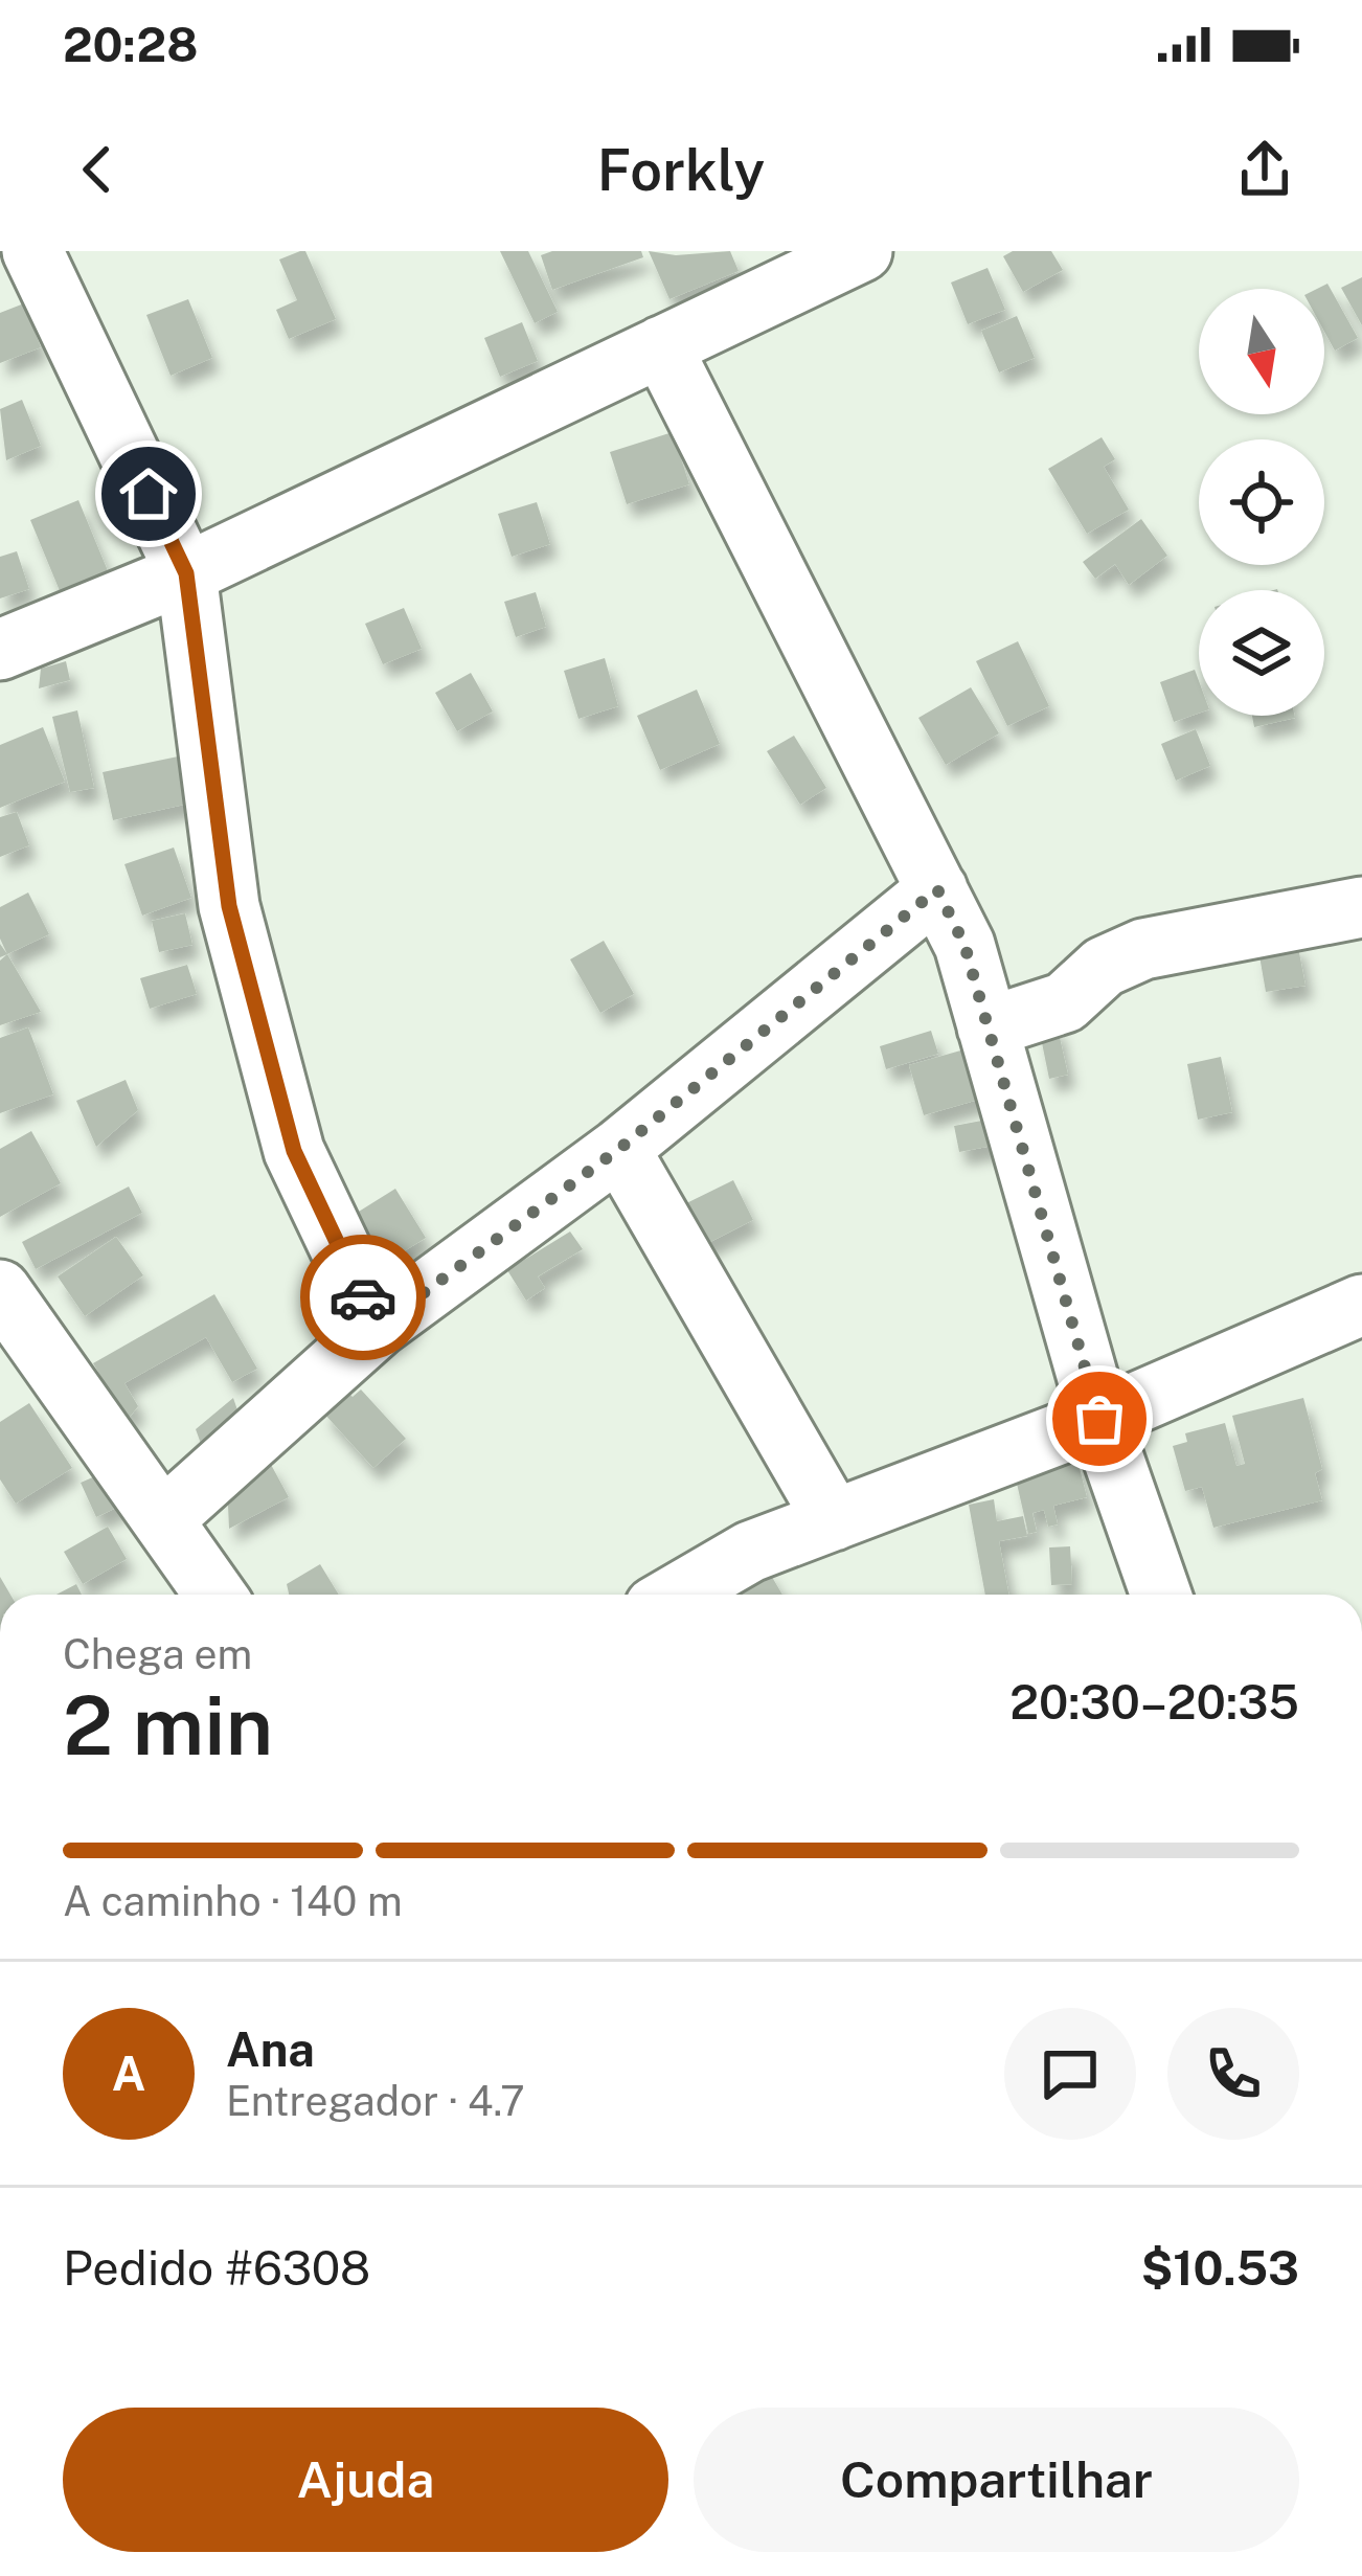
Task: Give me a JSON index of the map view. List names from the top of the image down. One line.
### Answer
{"north":"bottom","page":{"status":"20:28","header":"Forkly","heading":["2 min","Chega em","20:30–20:35"],"panel":["Ana","Entregador · 4.7","Pedido #6308","$10.53"],"bar":"A caminho · 140 m","round":"A","buttons":["Ajuda","Compartilhar"]}}
